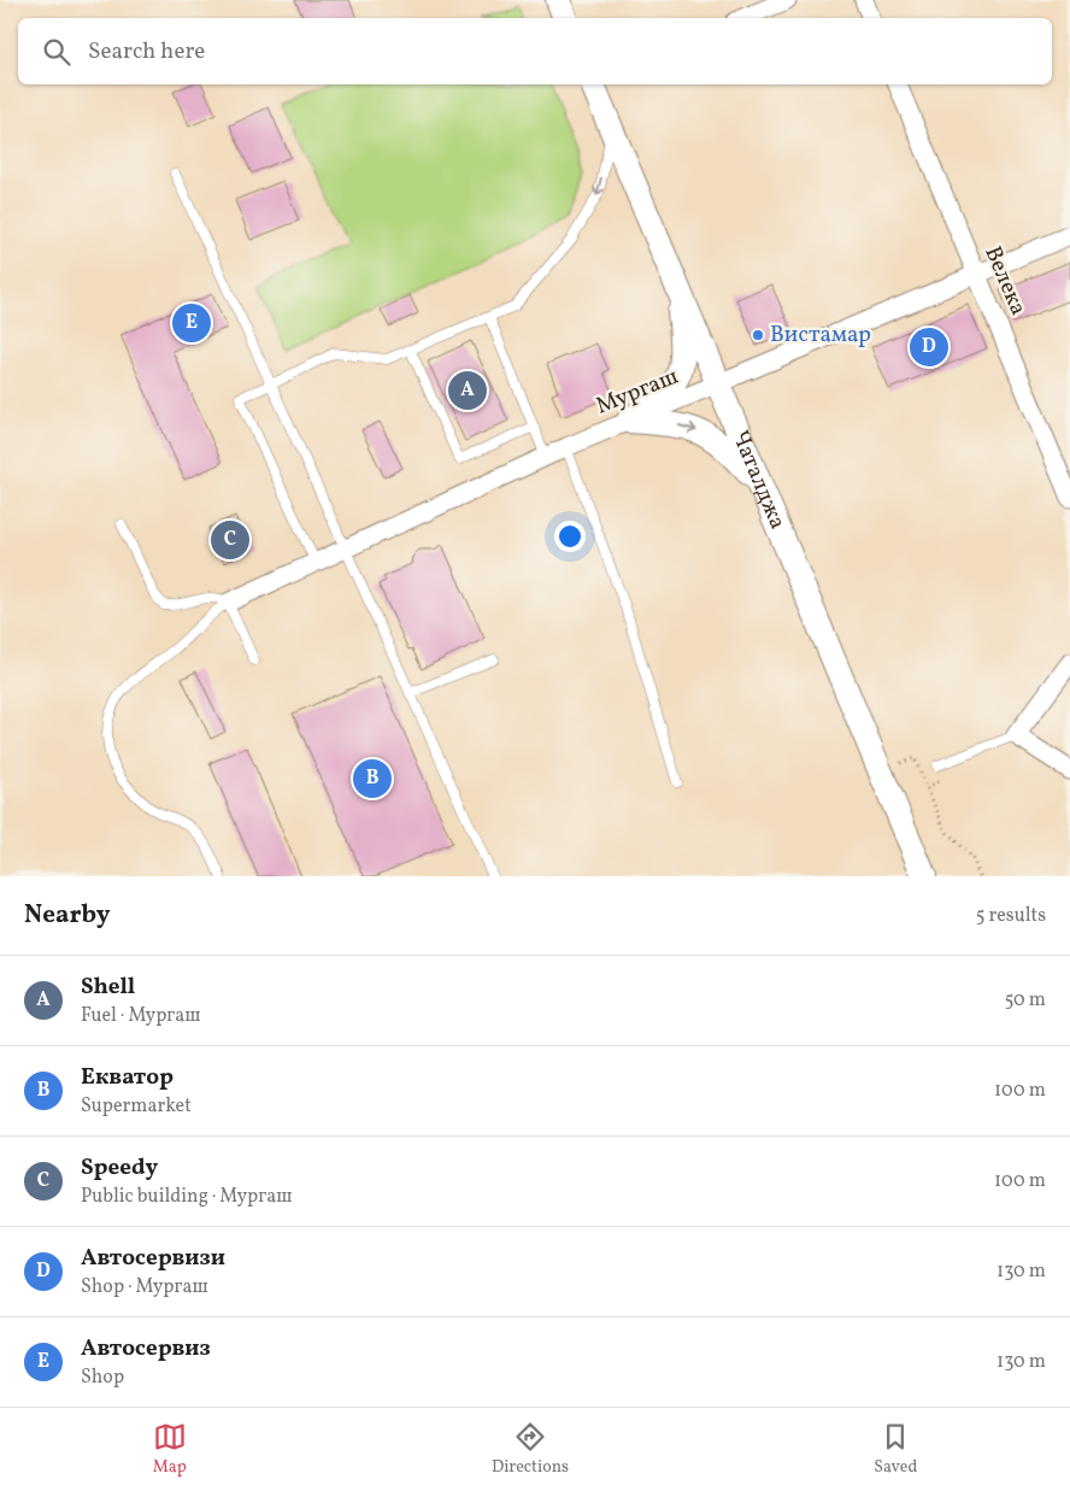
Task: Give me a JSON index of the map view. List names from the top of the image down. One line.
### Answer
{"streets":{"main road":["Чаталджа"],"street":["Велека","Мургаш"]},"crossings":[["Велека","Мургаш"],["Мургаш","Чаталджа"]],"places":["Вистамар"],"page":{"search":"Search here","pins":["E","D","A","C","B"],"heading":["Nearby","5 results"],"list":[{"mark":"A","name":"Shell","note":"Fuel · Мургаш","value":"50 m"},{"mark":"B","name":"Екватор","note":"Supermarket","value":"100 m"},{"mark":"C","name":"Speedy","note":"Public building · Мургаш","value":"100 m"},{"mark":"D","name":"Автосервизи","note":"Shop · Мургаш","value":"130 m"},{"mark":"E","name":"Автосервиз","note":"Shop","value":"130 m"}],"nav":["Map","Directions","Saved"]}}
